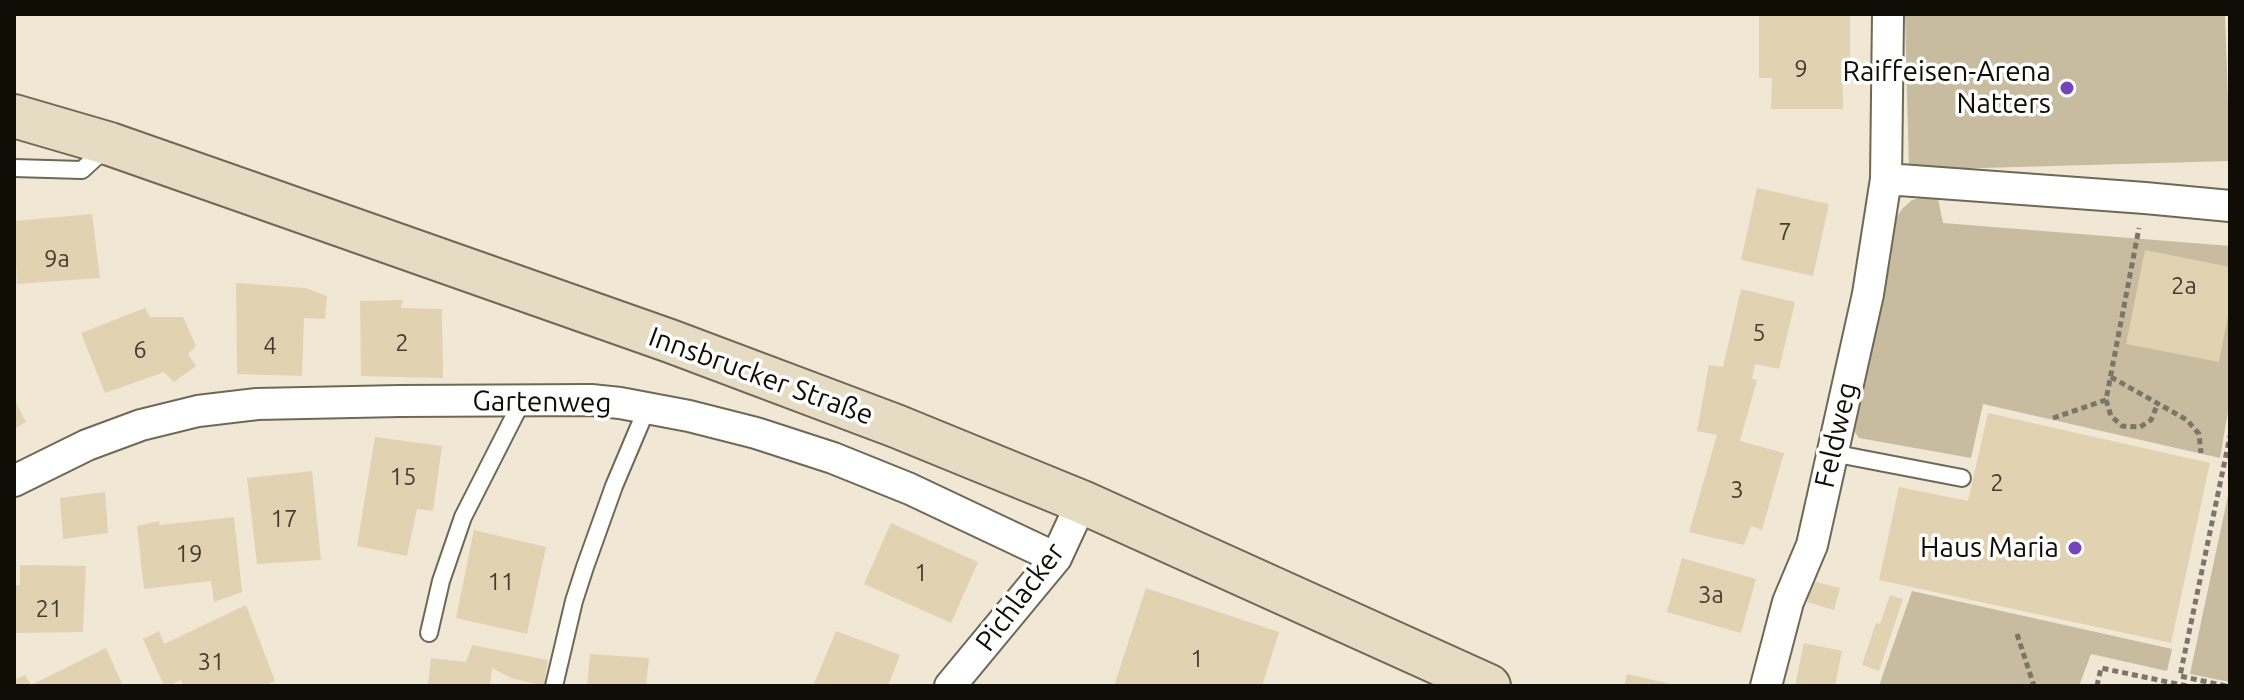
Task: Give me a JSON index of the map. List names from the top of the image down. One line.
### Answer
{"streets":{"street":["Innsbrucker Straße","Gartenweg","Feldweg","Pichlacker"]},"crossings":[["Innsbrucker Straße","Pichlacker"],["Gartenweg","Pichlacker"]],"places":["Raiffeisen-Arena Natters","Haus Maria"],"house_numbers":["9","7","9a","2a","5","2","4","6","15","2","3","17","19","1","11","3a","21","1","31"]}
